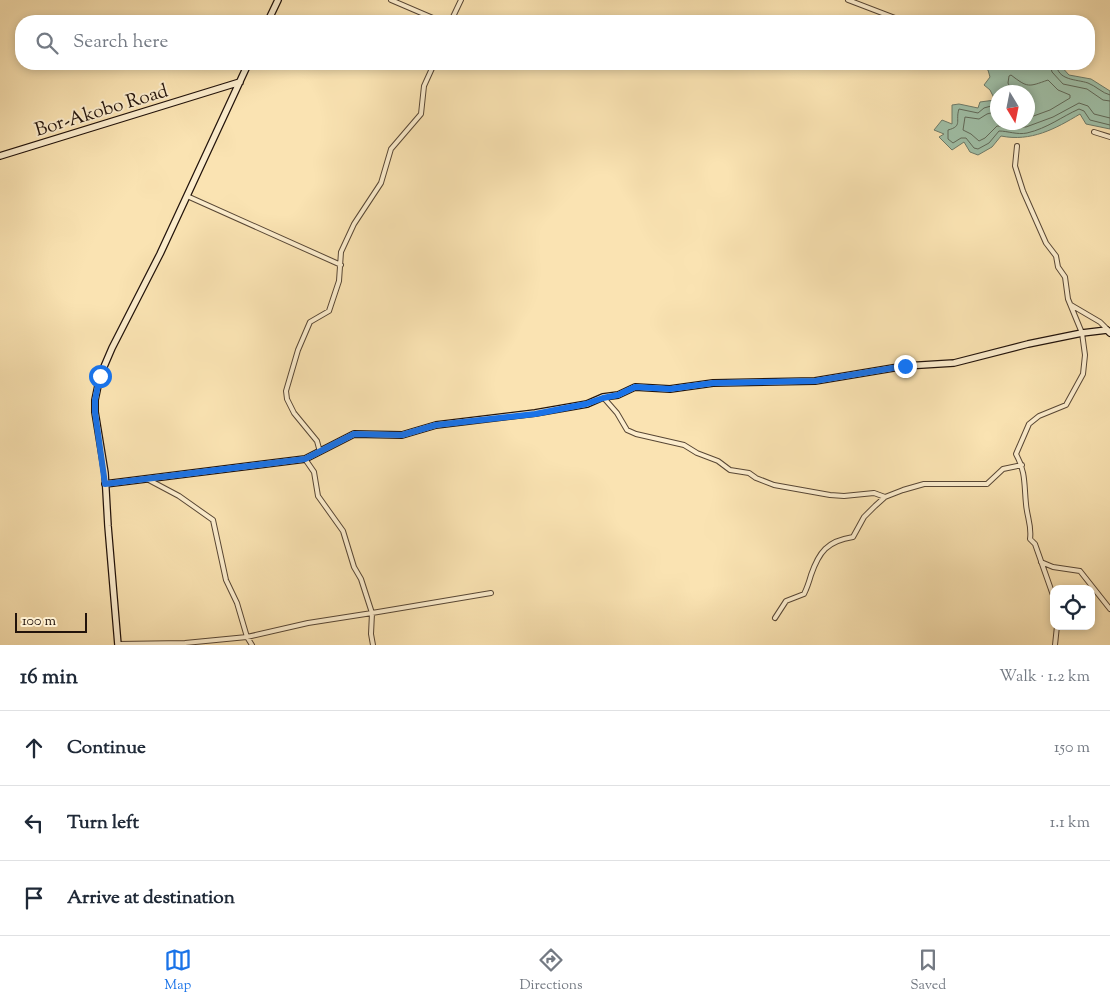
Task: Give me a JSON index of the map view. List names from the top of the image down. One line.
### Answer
{"streets":{"street":["Bor-Akobo Road"]},"scale_bar":"100 m","north":"bottom","page":{"search":"Search here","scale":"100 m","heading":["16 min","Walk · 1.2 km"],"list":[["Continue","150 m"],["Turn left","1.1 km"],"Arrive at destination"],"nav":["Map","Directions","Saved"]}}
